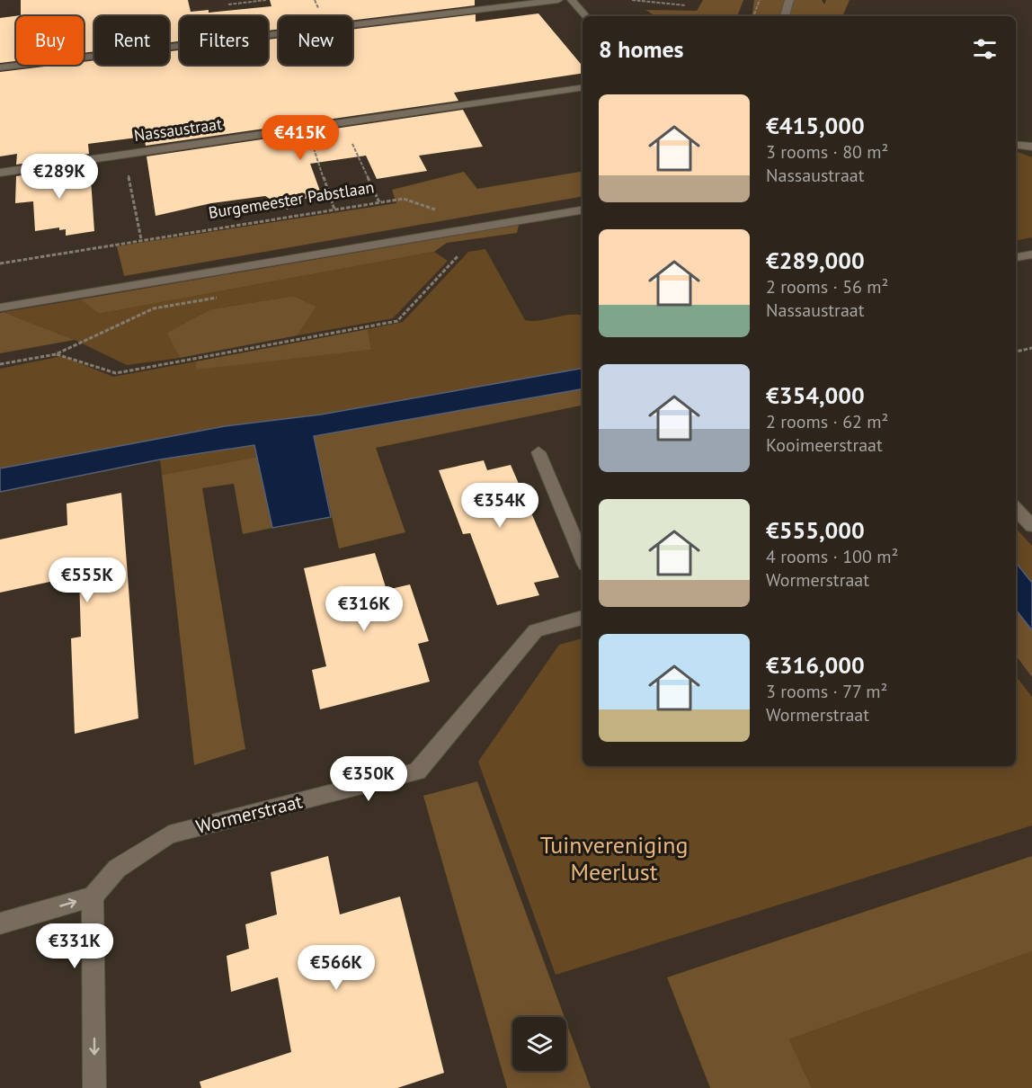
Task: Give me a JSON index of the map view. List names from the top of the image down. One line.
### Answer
{"streets":{"street":["Nassaustraat","Wormerstraat"],"path":["Burgemeester Pabstlaan"]},"parks":["Tuinvereniging Meerlust"],"page":{"chip":["Buy","Rent","Filters","New"],"heading":"8 homes","list":[{"name":"€415,000","note":"3 rooms · 80 m² · Nassaustraat"},{"name":"€289,000","note":"2 rooms · 56 m² · Nassaustraat"},{"name":"€354,000","note":"2 rooms · 62 m² · Kooimeerstraat"},{"name":"€555,000","note":"4 rooms · 100 m² · Wormerstraat"},{"name":"€316,000","note":"3 rooms · 77 m² · Wormerstraat"}],"price":["€415K","€289K","€354K","€555K","€316K","€350K","€331K","€566K"]}}
